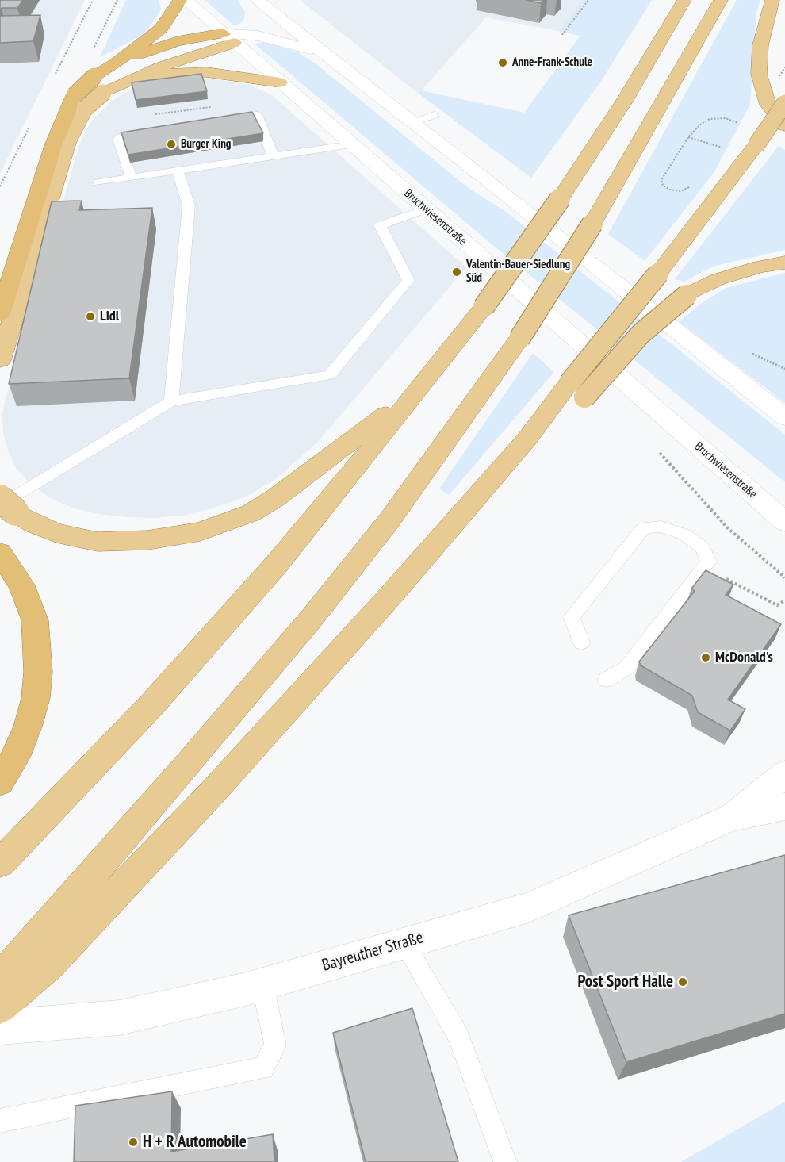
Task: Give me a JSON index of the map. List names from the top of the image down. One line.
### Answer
{"streets":{"main road":["Bruchwiesenstraße","Bayreuther Straße"]},"places":["Anne-Frank-Schule","Burger King","Valentin-Bauer-Siedlung Süd","Lidl","McDonald's","Post Sport Halle","H + R Automobile"]}
